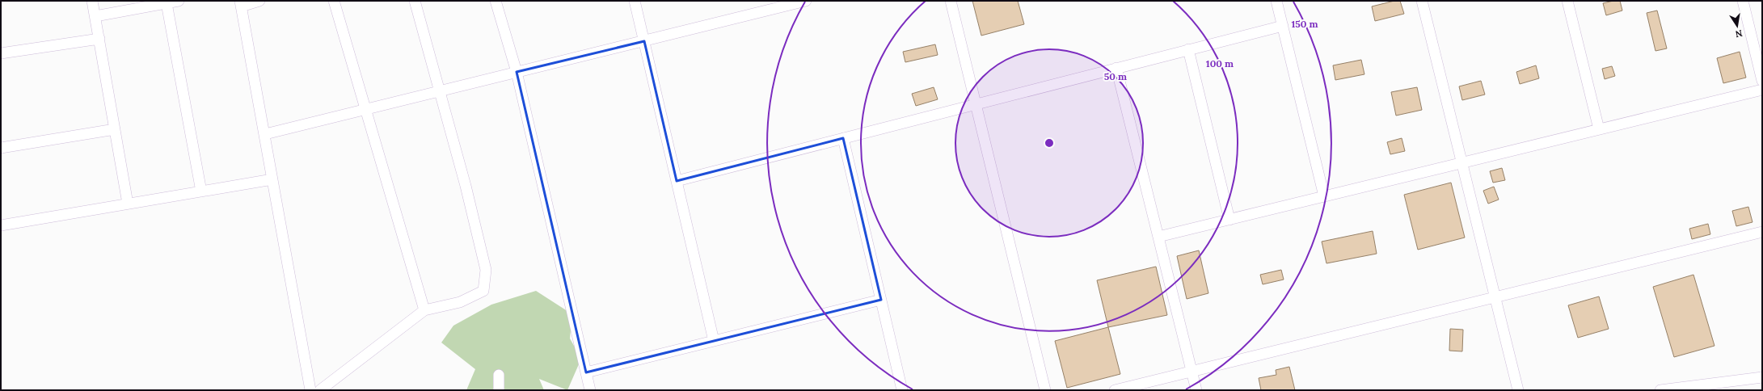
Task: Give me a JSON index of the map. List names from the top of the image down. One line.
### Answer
{"north":"bottom","rings":["150 m","100 m","50 m"]}
